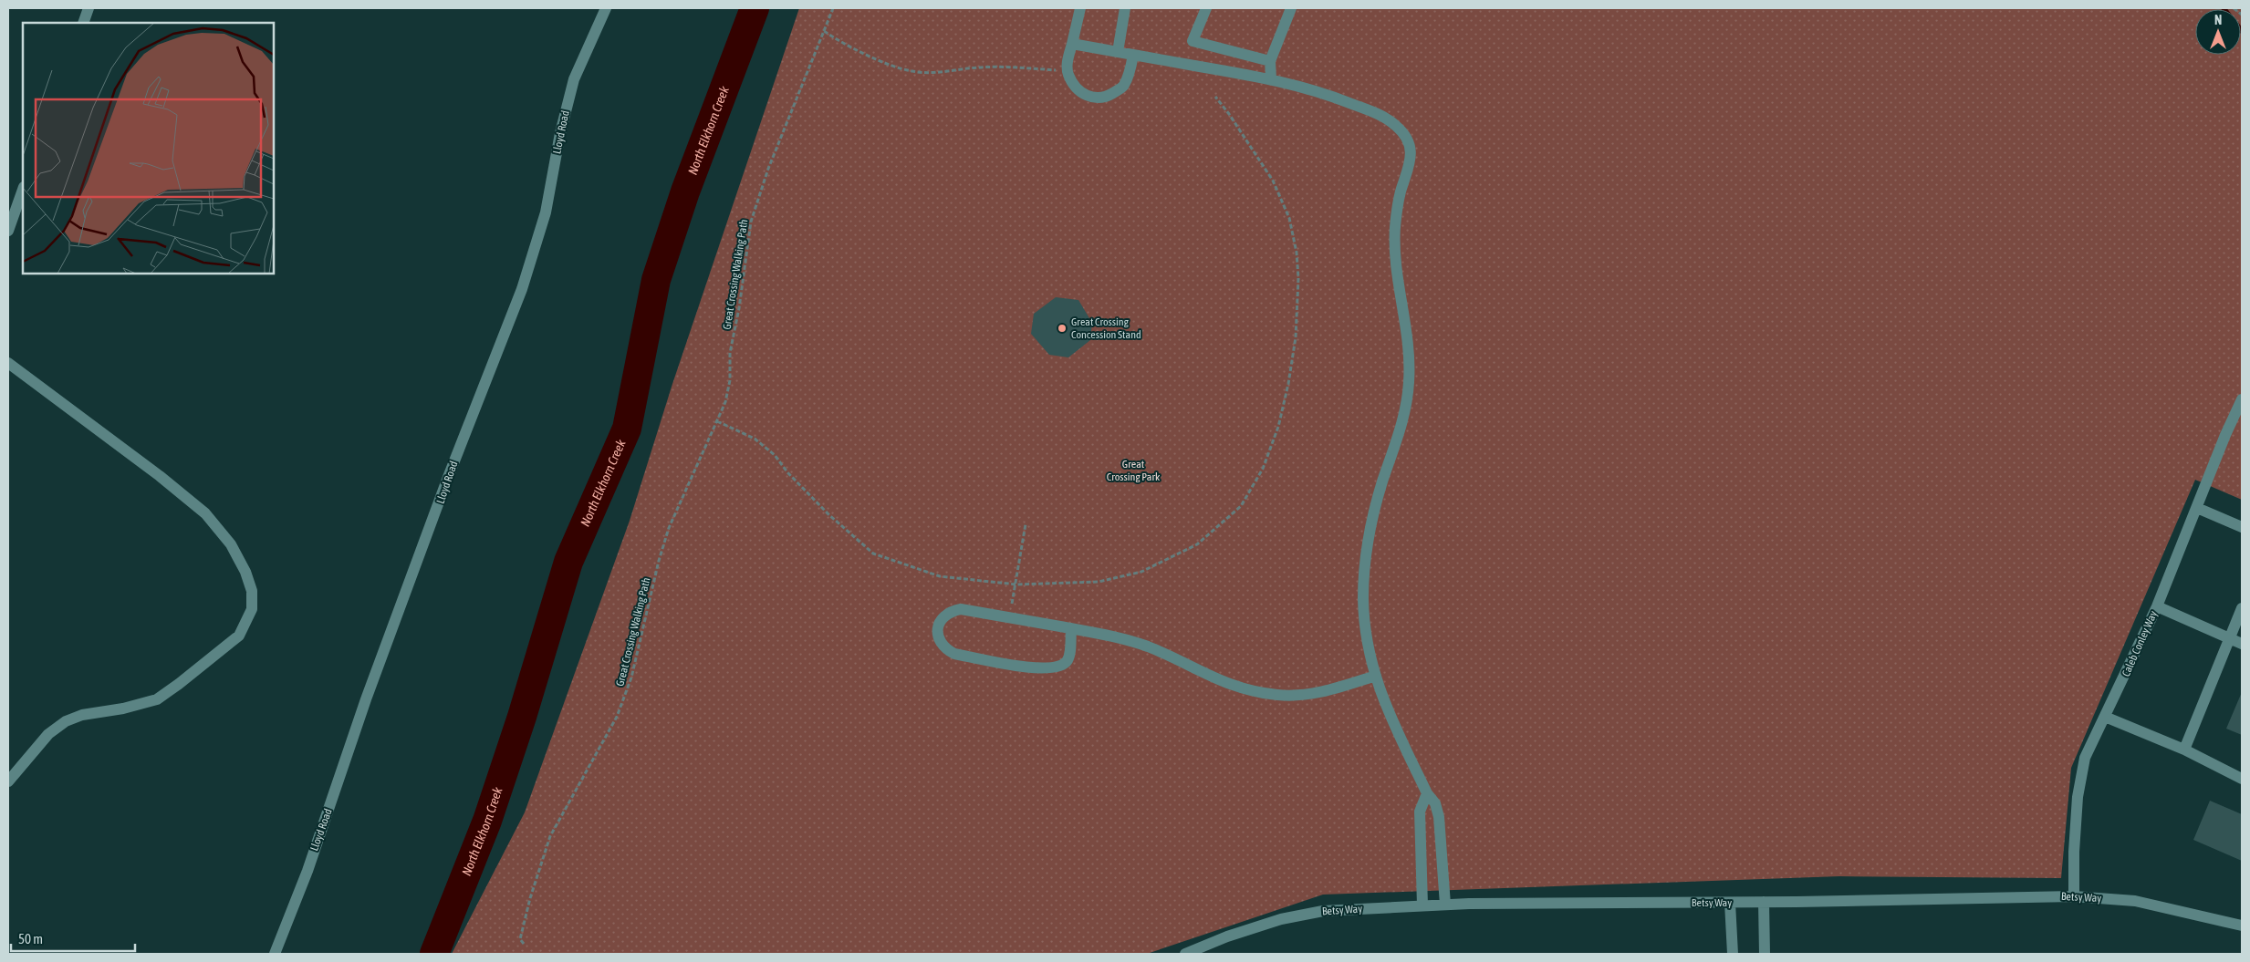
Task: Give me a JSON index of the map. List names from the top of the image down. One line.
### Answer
{"streets":{"street":["Lloyd Road","Caleb Conley Way","Betsy Way"],"path":["Great Crossing Walking Path"]},"crossings":[["Caleb Conley Way","Betsy Way"]],"water":["North Elkhorn Creek"],"parks":["Great Crossing Park"],"places":["Great Crossing Concession Stand"],"scale_bar":"50 m","north":"top"}
